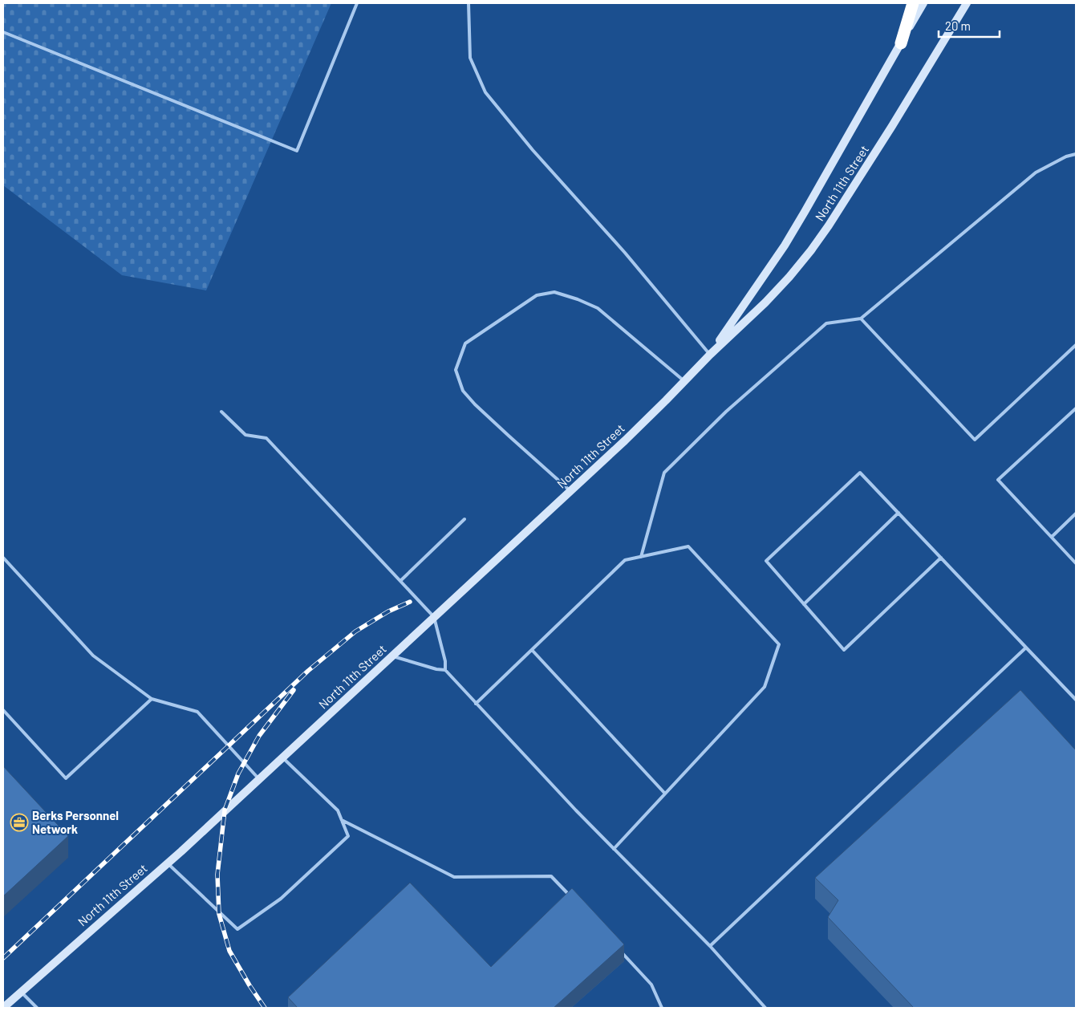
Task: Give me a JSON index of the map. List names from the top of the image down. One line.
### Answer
{"streets":{"main road":["North 11th Street"]},"places":{"office":["Berks Personnel Network"]},"scale_bar":"20 m"}
